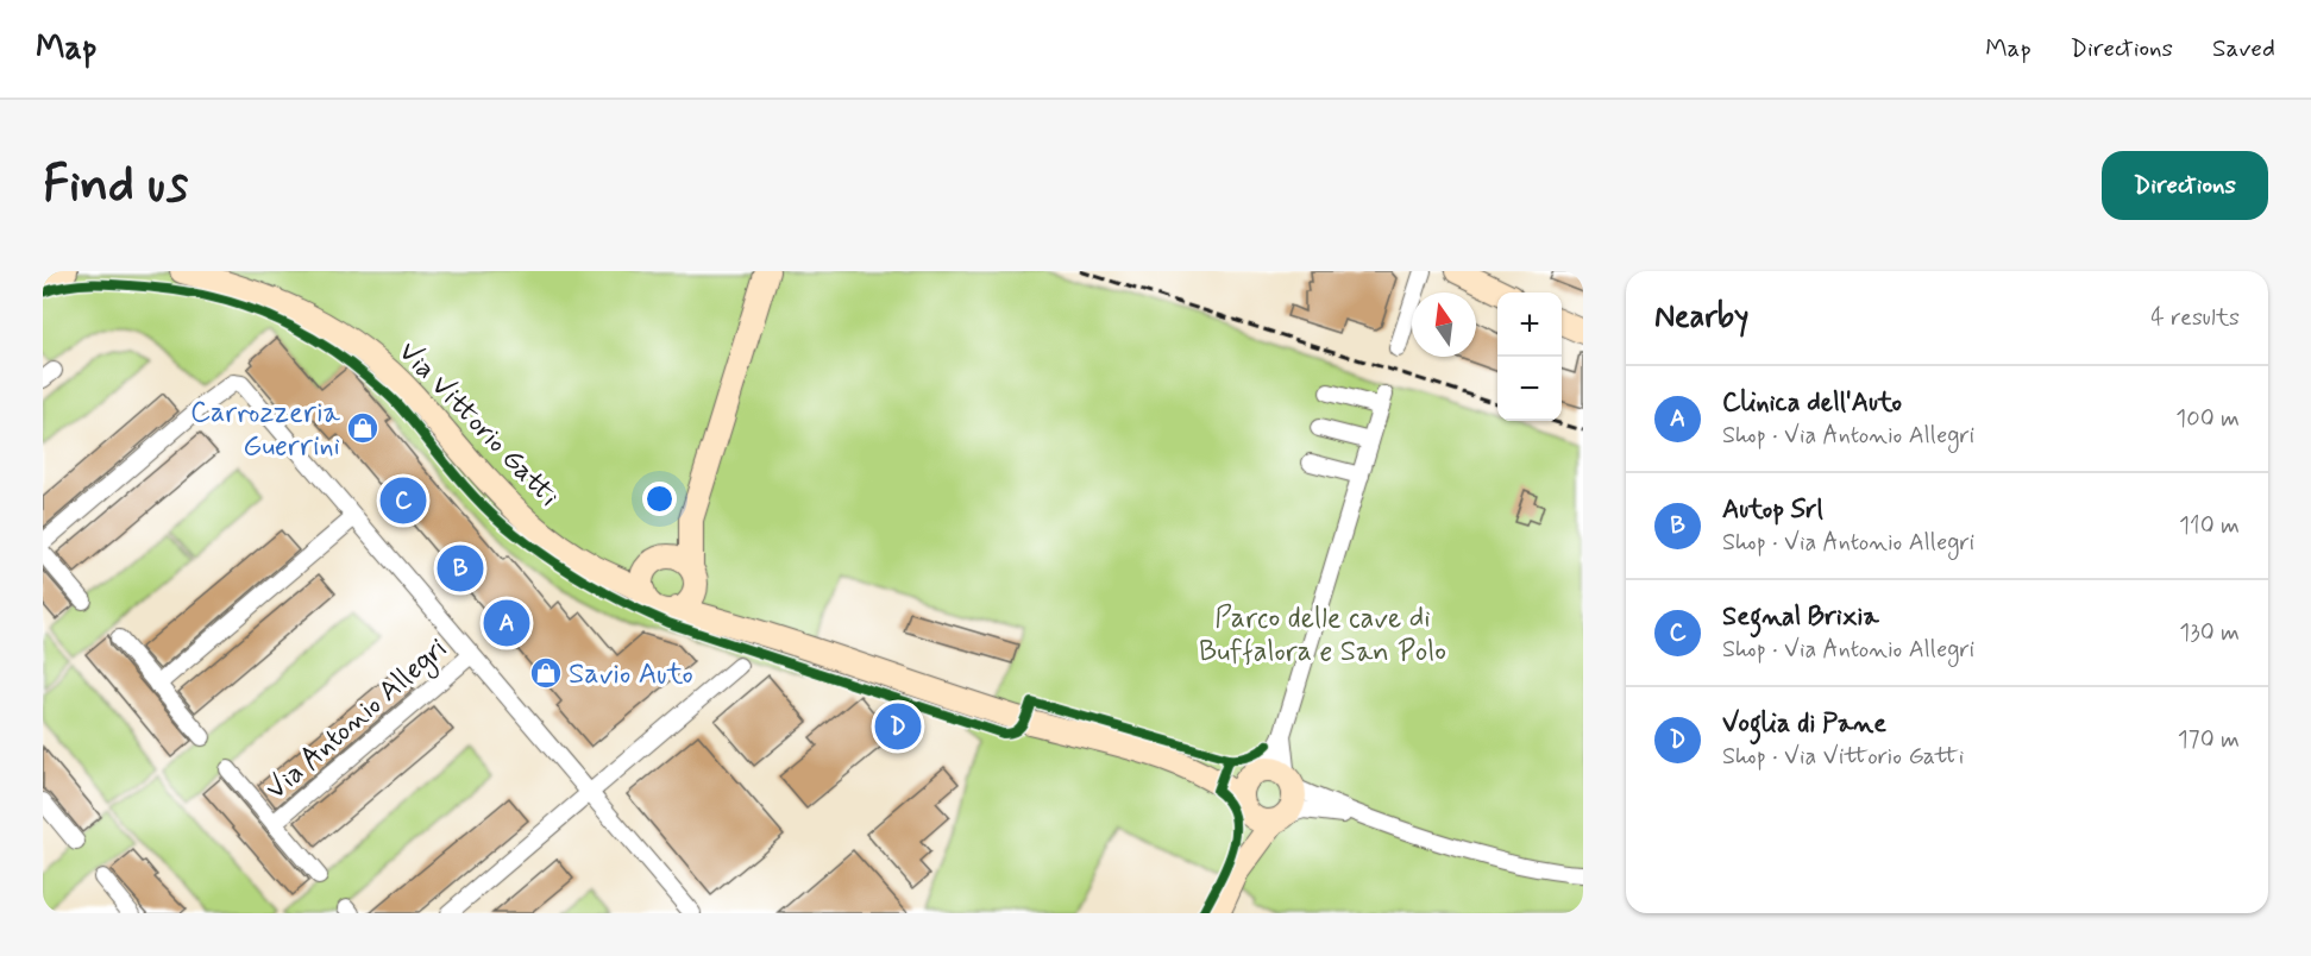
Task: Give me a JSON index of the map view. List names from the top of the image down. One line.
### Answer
{"streets":{"street":["Via Vittorio Gatti","Via Antonio Allegri"]},"parks":["Parco delle cave di Buffalora e San Polo"],"places":{"shop":["Carrozzeria Guerrini","Savio Auto"]},"north":"top","page":{"header":"Map","nav":["Map","Directions","Saved"],"buttons":"Directions","title":"Find us","heading":["Nearby","4 results"],"map_buttons":["+","−"],"list":[{"mark":"A","name":"Clinica dell'Auto","note":"Shop · Via Antonio Allegri","value":"100 m"},{"mark":"B","name":"Autop Srl","note":"Shop · Via Antonio Allegri","value":"110 m"},{"mark":"C","name":"Segnal Brixia","note":"Shop · Via Antonio Allegri","value":"130 m"},{"mark":"D","name":"Voglia di Pane","note":"Shop · Via Vittorio Gatti","value":"170 m"}],"pins":["C","B","A","D"]}}
